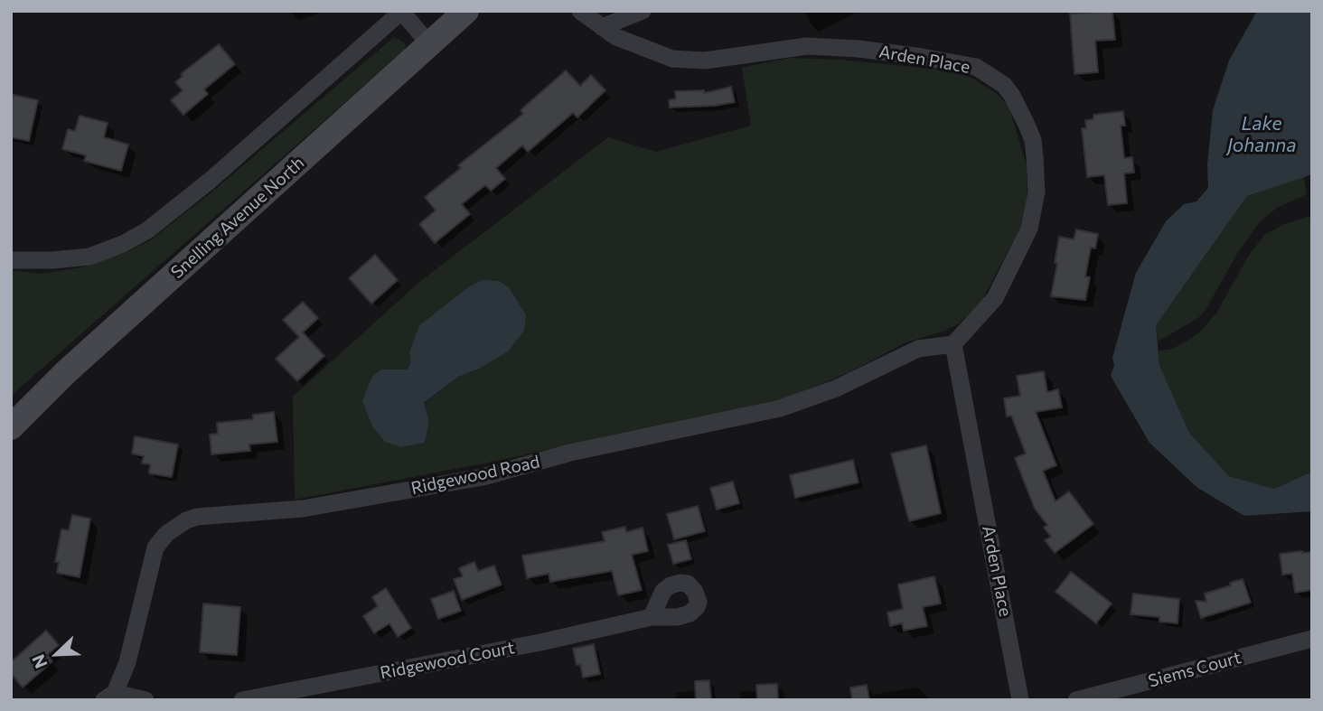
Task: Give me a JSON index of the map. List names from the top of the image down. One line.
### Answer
{"streets":{"street":["Arden Place","Snelling Avenue North","Ridgewood Road","Ridgewood Court","Siems Court"]},"crossings":[["Arden Place","Ridgewood Road"]],"water":["Lake Johanna"],"north":"bottom left"}
